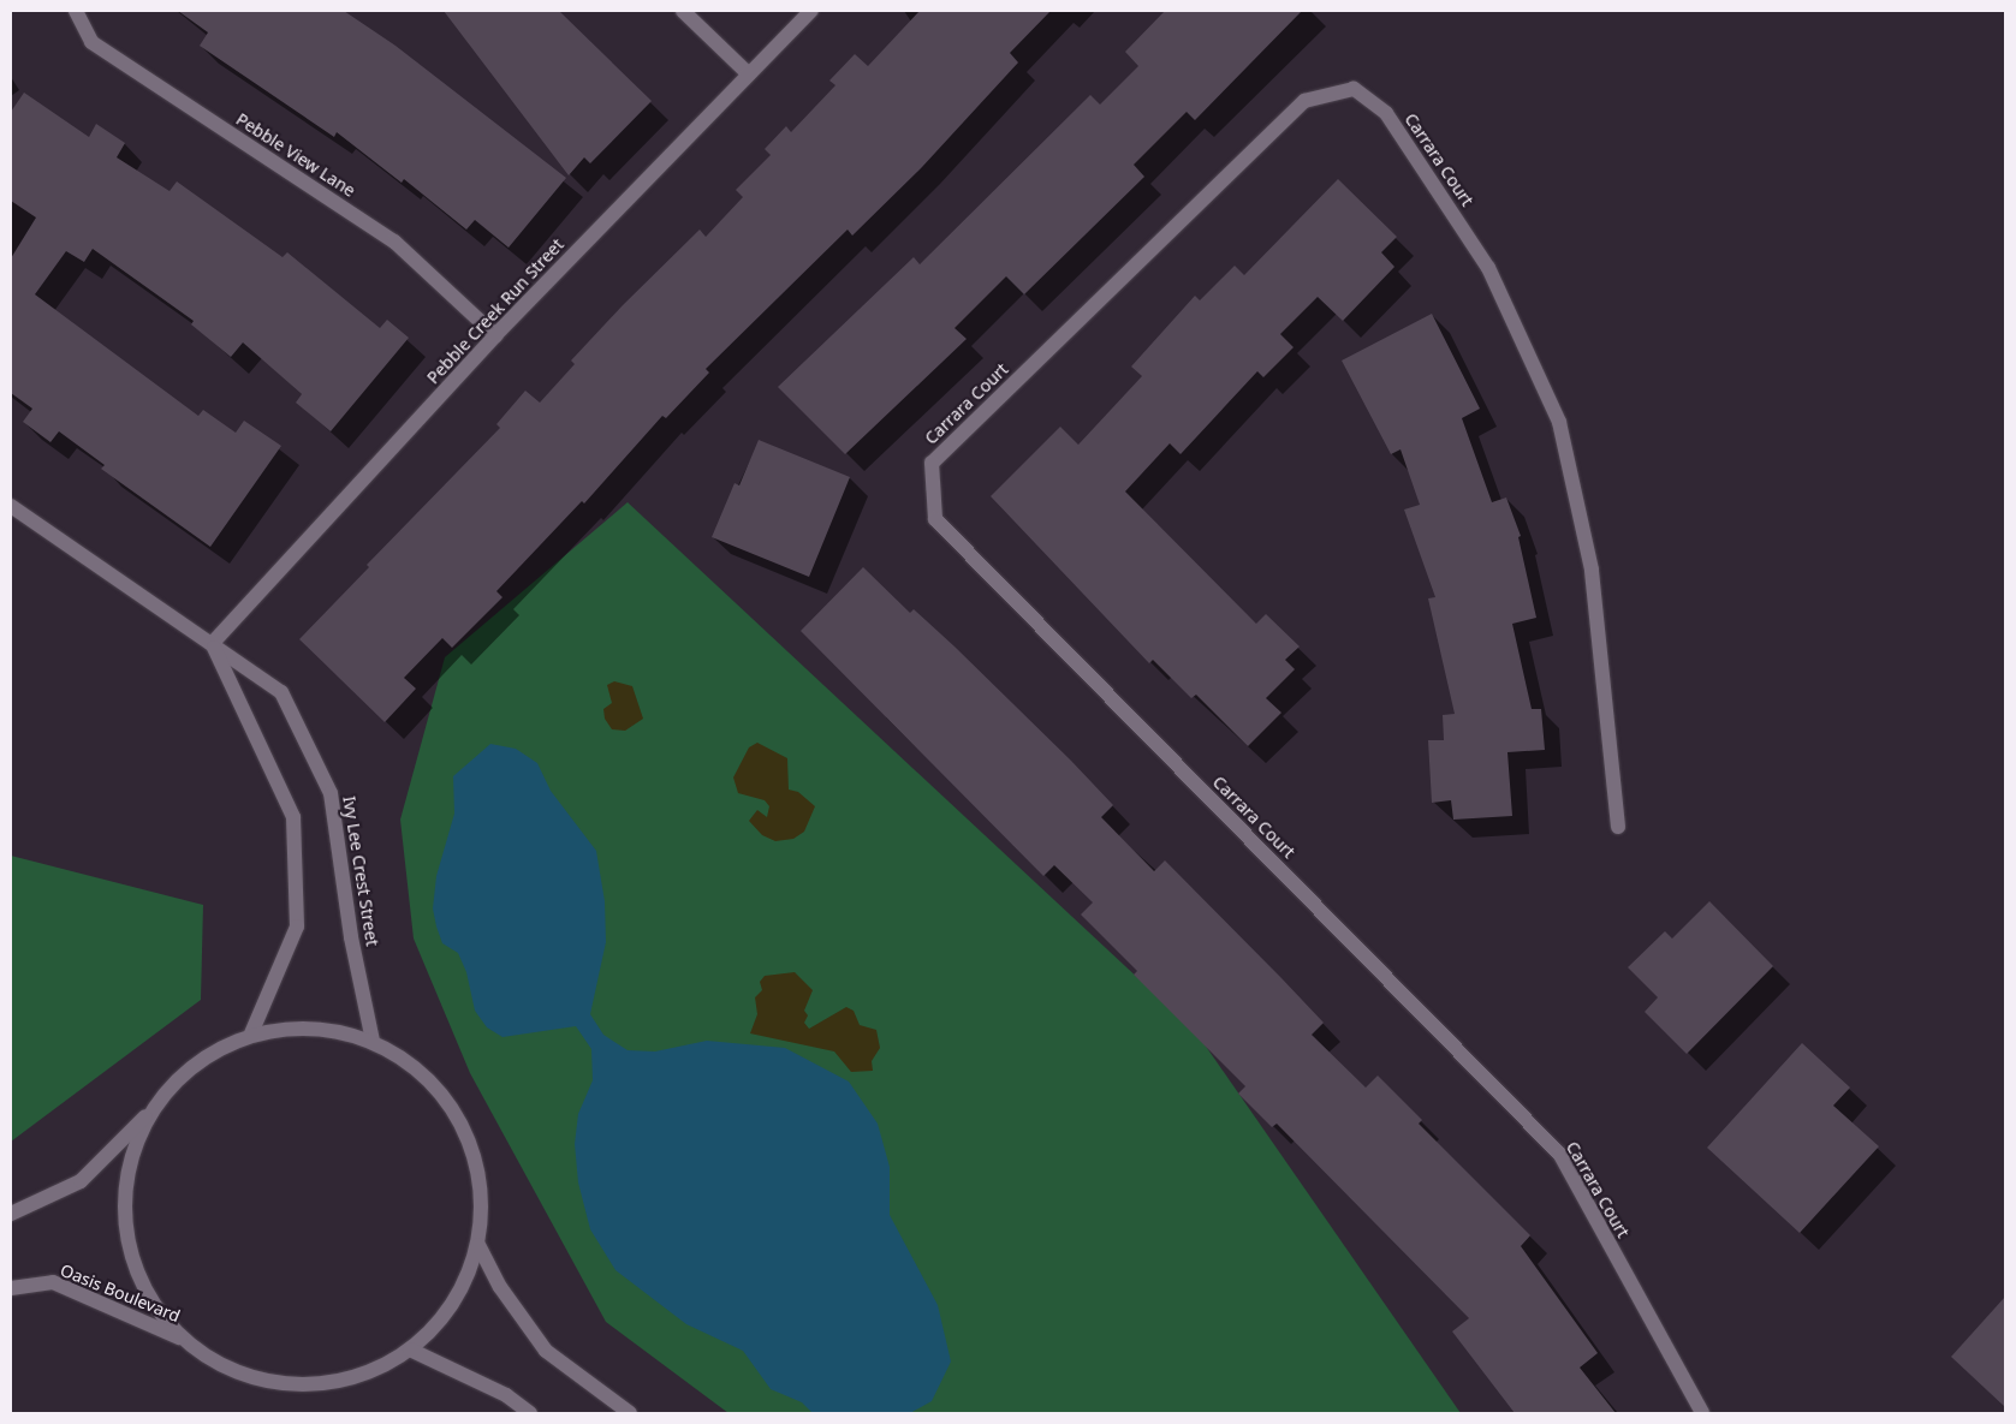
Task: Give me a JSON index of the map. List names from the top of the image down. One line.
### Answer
{"streets":{"street":["Pebble View Lane","Carrara Court","Pebble Creek Run Street","Ivy Lee Crest Street","Oasis Boulevard"]},"crossings":[["Pebble View Lane","Pebble Creek Run Street"],["Pebble Creek Run Street","Ivy Lee Crest Street"],["Ivy Lee Crest Street","Oasis Boulevard"]]}
